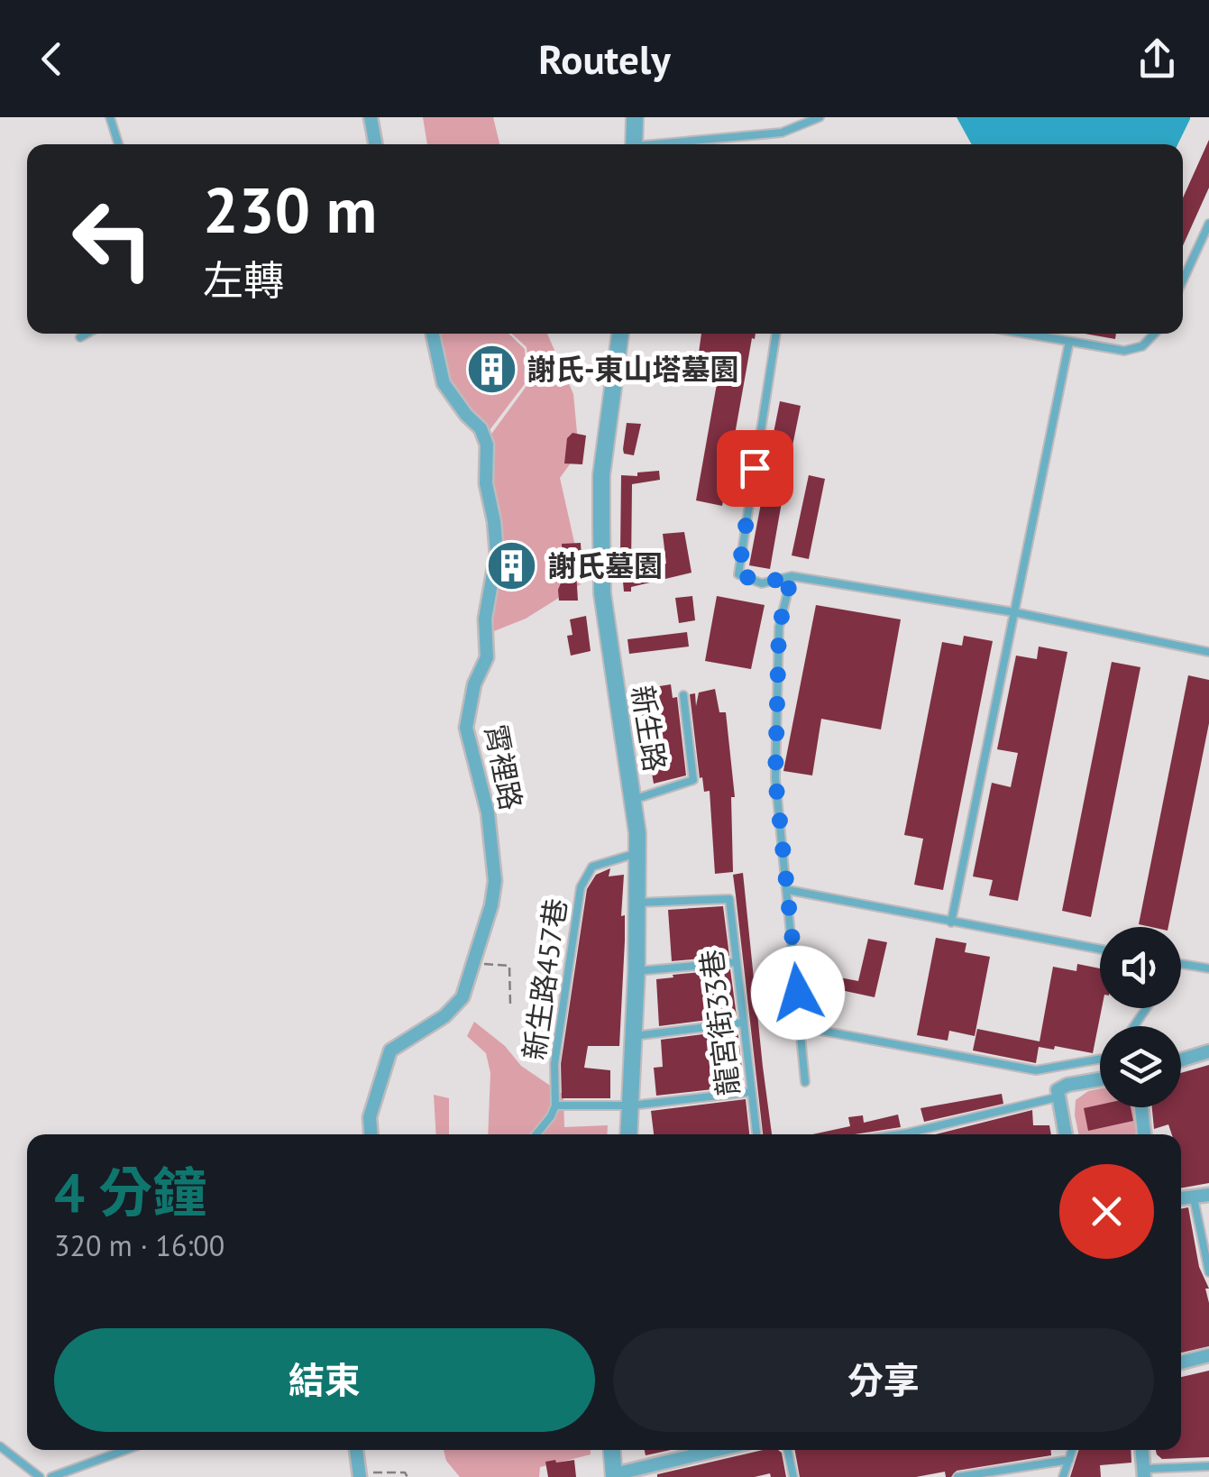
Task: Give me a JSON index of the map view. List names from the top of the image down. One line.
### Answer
{"streets":{"street":["新生路","霄裡路"],"lane":["新生路457巷","龍宮街33巷"]},"crossings":[["新生路","新生路457巷"],["新生路","龍宮街33巷"]],"places":{"building":["謝氏-東山塔墓園","謝氏墓園"]},"page":{"header":"Routely","turn":["230 m","左轉"],"heading":["4 分鐘","320 m · 16:00"],"buttons":["結束","分享"]}}
